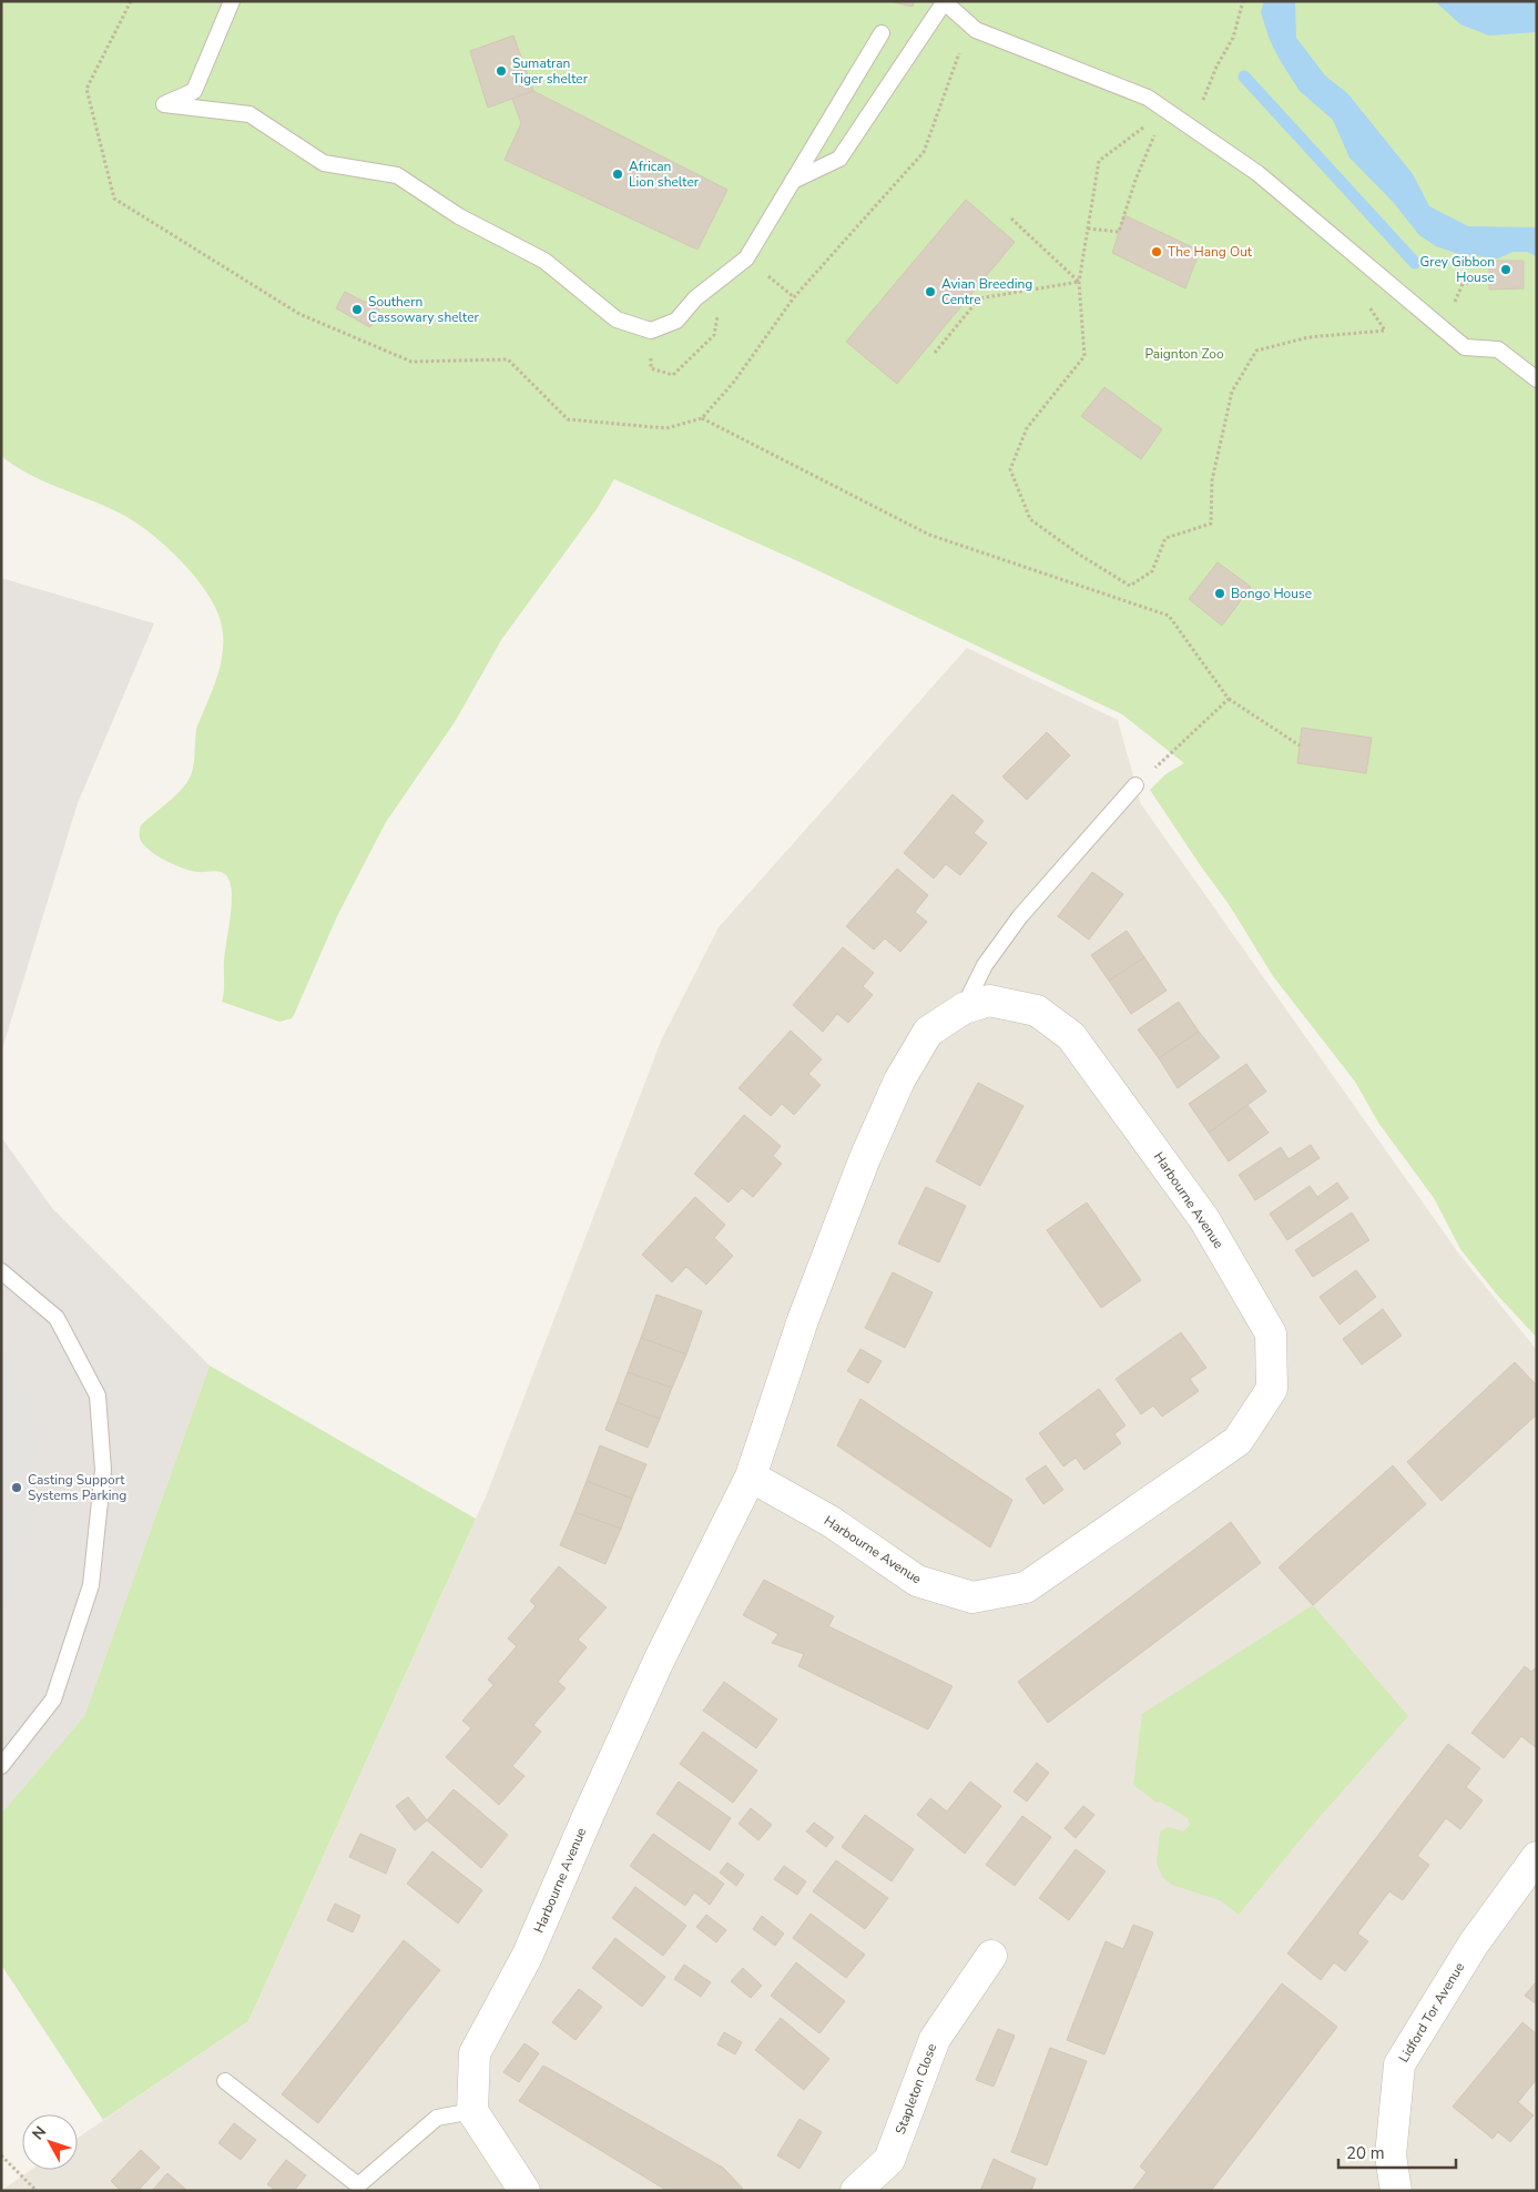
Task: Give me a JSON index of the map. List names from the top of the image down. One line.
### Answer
{"streets":{"street":["Harbourne Avenue","Lidford Tor Avenue","Stapleton Close"]},"parks":["Paignton Zoo"],"places":["Sumatran Tiger shelter","African Lion shelter","The Hang Out","Grey Gibbon House","Avian Breeding Centre","Southern Cassowary shelter","Bongo House","Casting Support Systems Parking"],"scale_bar":"20 m","north":"top left"}
